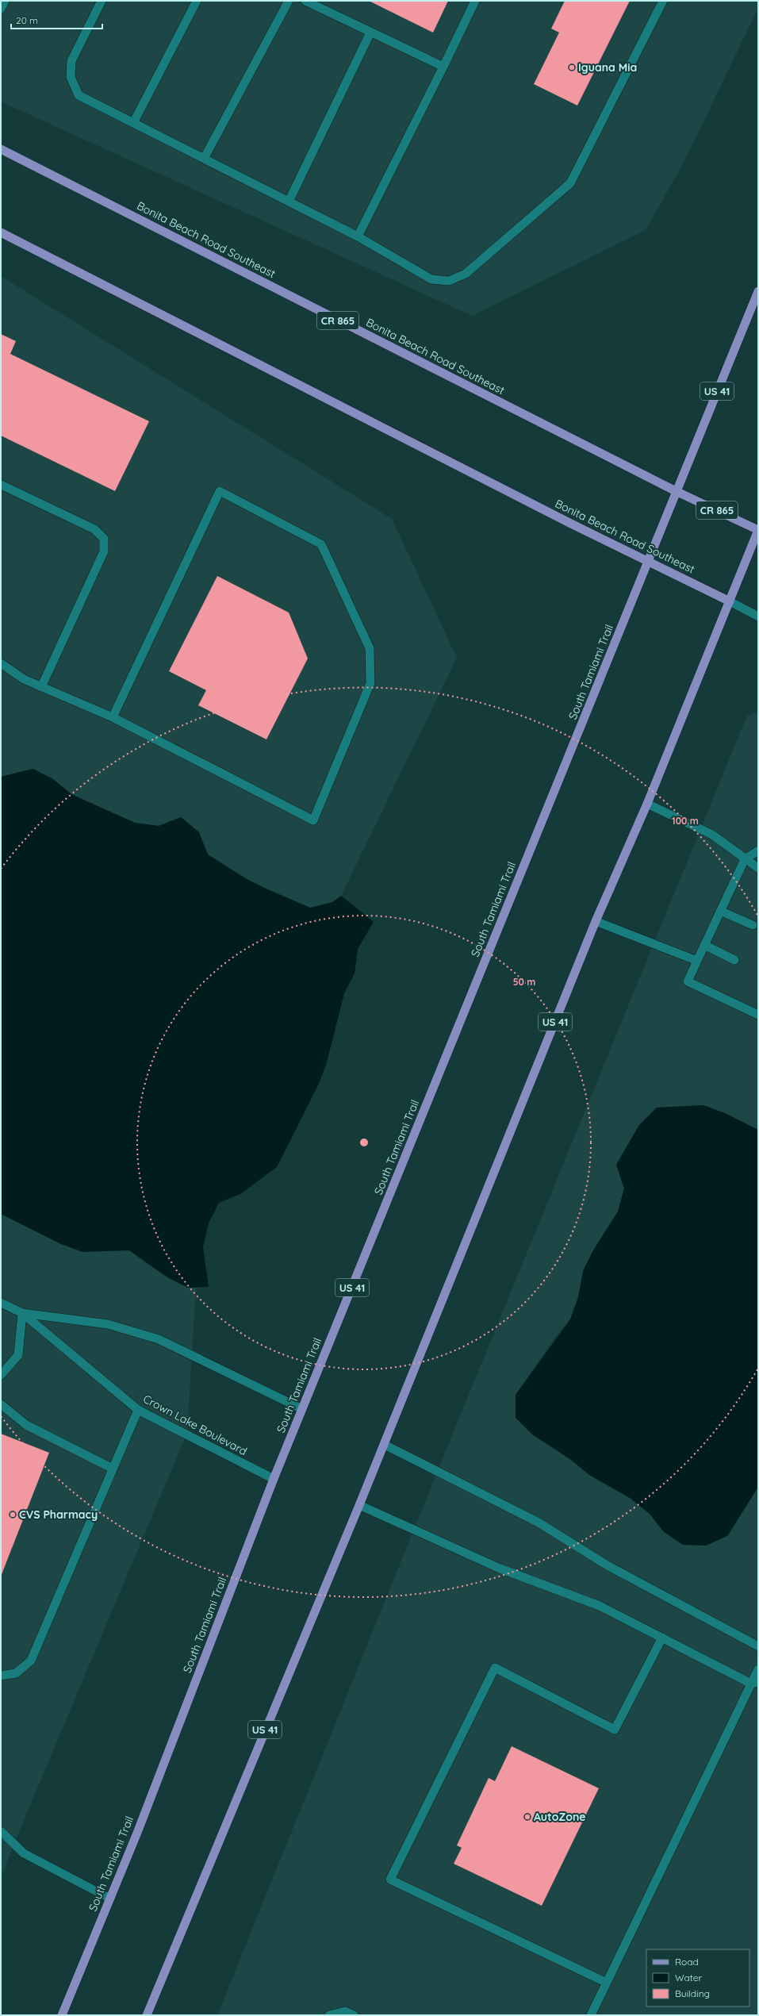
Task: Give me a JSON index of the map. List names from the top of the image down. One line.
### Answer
{"streets":{"main road":["Bonita Beach Road Southeast","CR 865","US 41","South Tamiami Trail"],"street":["Crown Lake Boulevard"]},"crossings":[["Bonita Beach Road Southeast","US 41"],["Bonita Beach Road Southeast","South Tamiami Trail"],["South Tamiami Trail","Crown Lake Boulevard"]],"places":["Iguana Mia","CVS Pharmacy","AutoZone"],"legend":["Road","Water","Building"],"scale_bar":"20 m","rings":["100 m","50 m"]}
